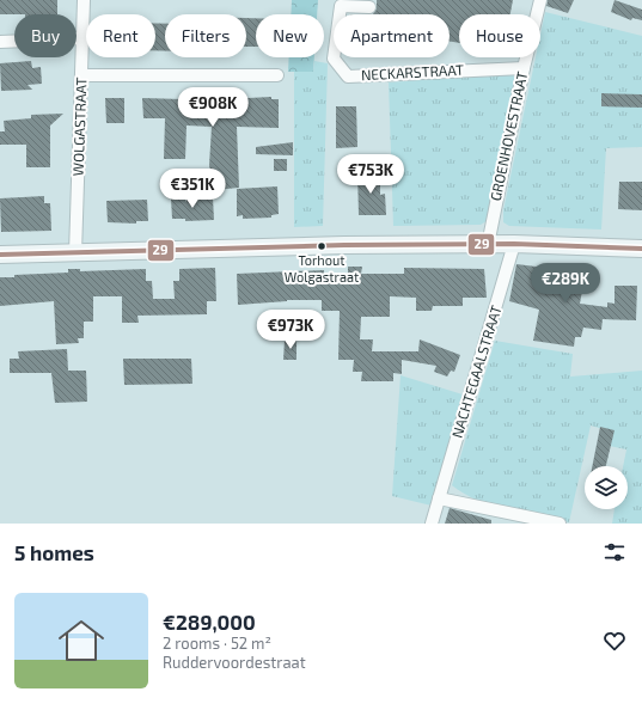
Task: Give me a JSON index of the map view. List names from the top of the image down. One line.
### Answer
{"streets":{"street":["NECKARSTRAAT","WOLGASTRAAT","GROENHOVESTRAAT","NACHTEGAALSTRAAT"]},"crossings":[["NECKARSTRAAT","GROENHOVESTRAAT"]],"places":["Torhout Wolgastraat"],"lines":["transit line 29"],"page":{"chip":["Buy","Rent","Filters","New","Apartment","House"],"price":["€908K","€753K","€351K","€289K","€973K"],"heading":"5 homes","list":[{"name":"€289,000","note":"2 rooms · 52 m² · Ruddervoordestraat"}]}}
